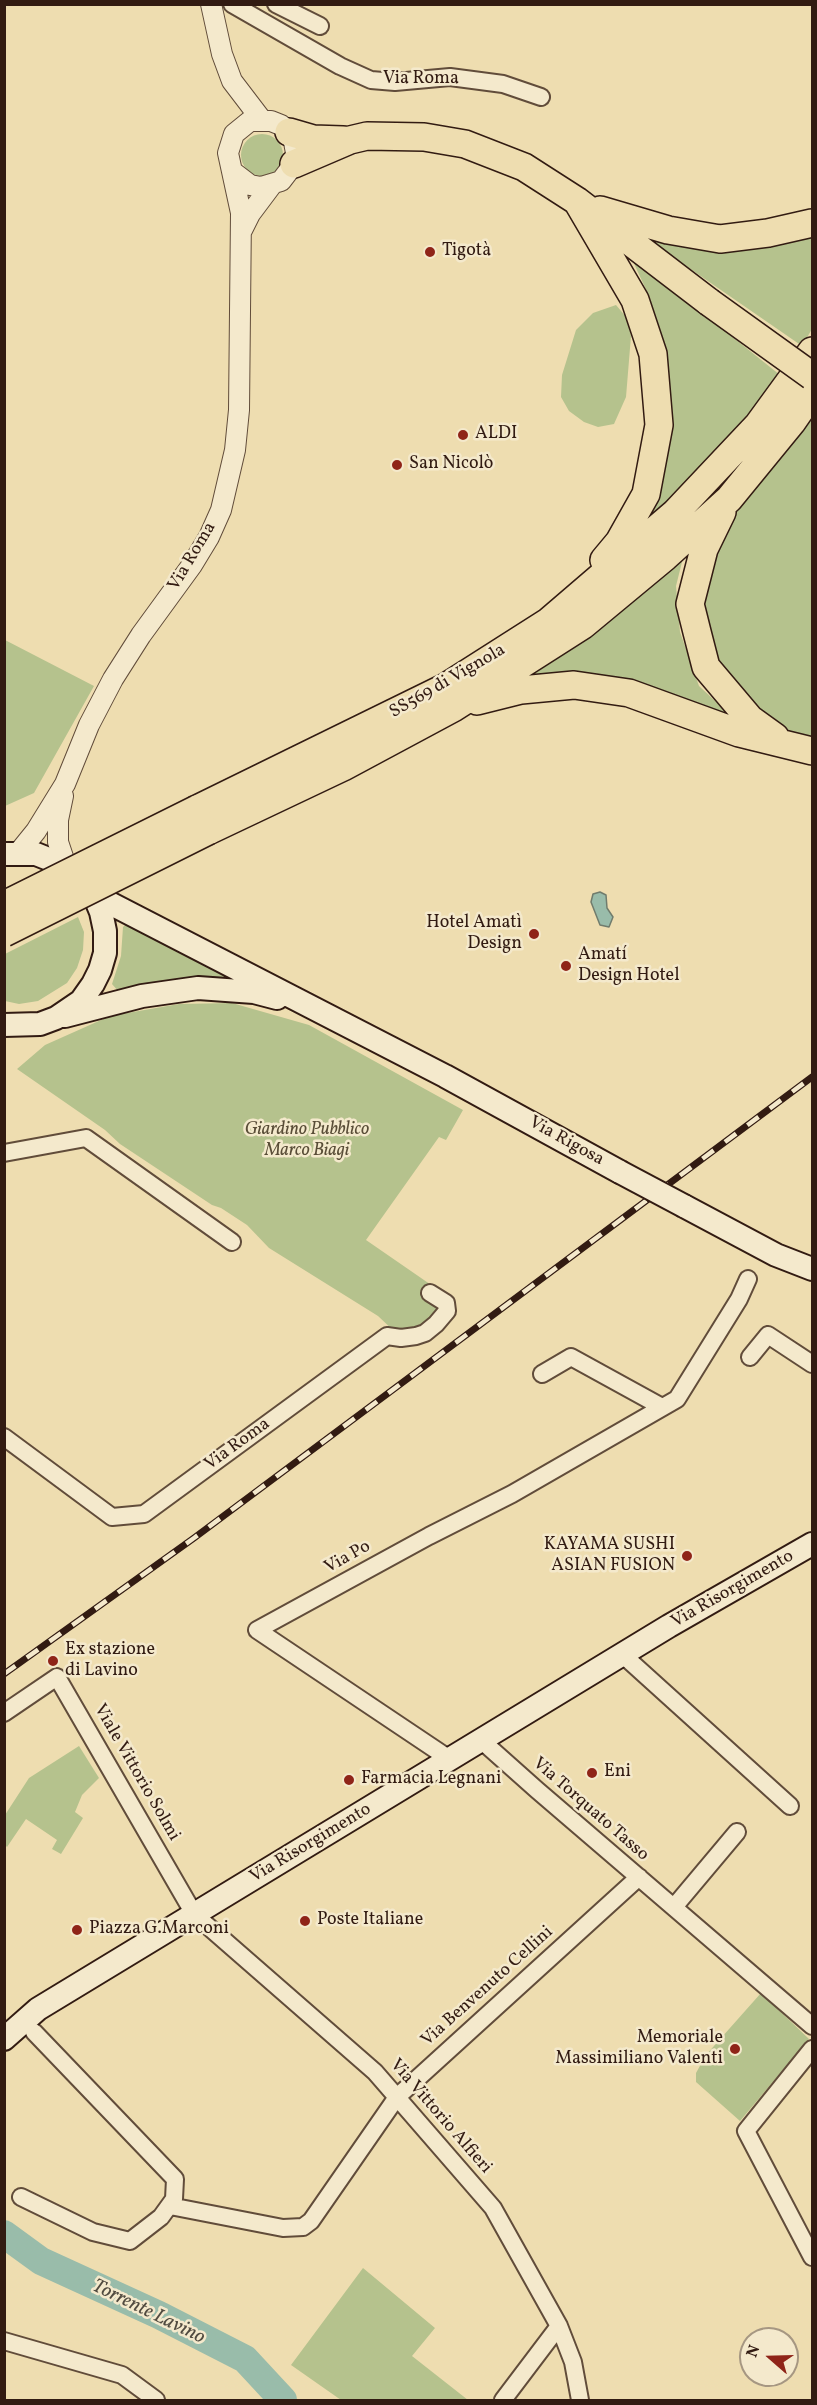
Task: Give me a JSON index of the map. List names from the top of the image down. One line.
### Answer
{"streets":{"highway":["SS569 di Vignola"],"main road":["Via Roma","Via Rigosa","Via Risorgimento"],"street":["Via Po","Viale Vittorio Solmi","Via Torquato Tasso","Via Benvenuto Cellini","Via Vittorio Alfieri"]},"crossings":[["Via Roma","Via Rigosa"],["Via Po","Via Risorgimento"],["Via Risorgimento","Viale Vittorio Solmi"],["Via Risorgimento","Via Torquato Tasso"],["Via Risorgimento","Via Vittorio Alfieri"],["Viale Vittorio Solmi","Via Vittorio Alfieri"],["Via Torquato Tasso","Via Benvenuto Cellini"],["Via Benvenuto Cellini","Via Vittorio Alfieri"]],"water":["Torrente Lavino"],"parks":["Giardino Pubblico Marco Biagi"],"places":["Tigotà","ALDI","San Nicolò","Hotel Amatì Design","Amatí Design Hotel","KAYAMA SUSHI ASIAN FUSION","Ex stazione di Lavino","Eni","Farmacia Legnani","Poste Italiane","Piazza G.Marconi","Memoriale Massimiliano Valenti"],"north":"left"}
